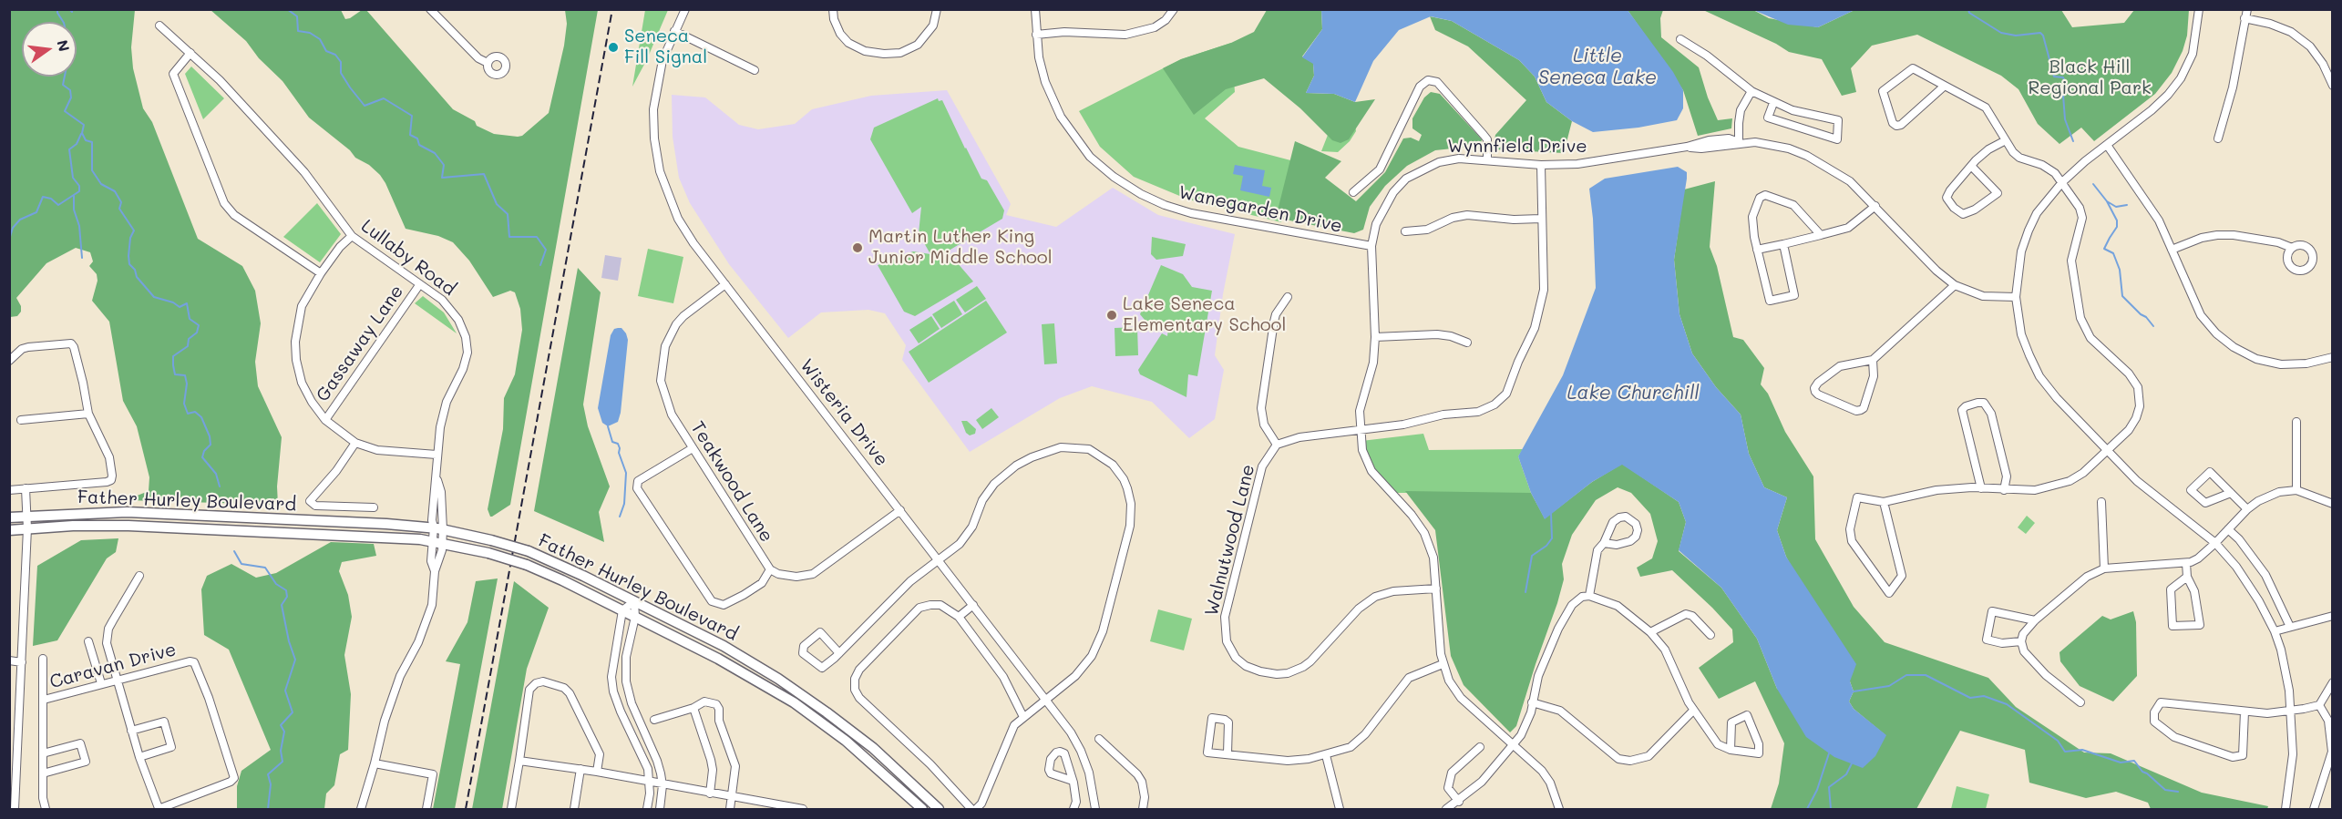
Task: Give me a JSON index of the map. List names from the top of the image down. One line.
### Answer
{"streets":{"main road":["Father Hurley Boulevard"],"street":["Wynnfield Drive","Wanegarden Drive","Lullaby Road","Gassaway Lane","Wisteria Drive","Teakwood Lane","Walnutwood Lane","Caravan Drive"]},"crossings":[["Wynnfield Drive","Wanegarden Drive"],["Wynnfield Drive","Walnutwood Lane"],["Lullaby Road","Gassaway Lane"],["Lullaby Road","Father Hurley Boulevard"],["Wisteria Drive","Teakwood Lane"]],"water":["Little Seneca Lake","Lake Churchill"],"parks":["Black Hill Regional Park"],"places":["Seneca Fill Signal","Martin Luther King Junior Middle School","Lake Seneca Elementary School"],"north":"right"}
